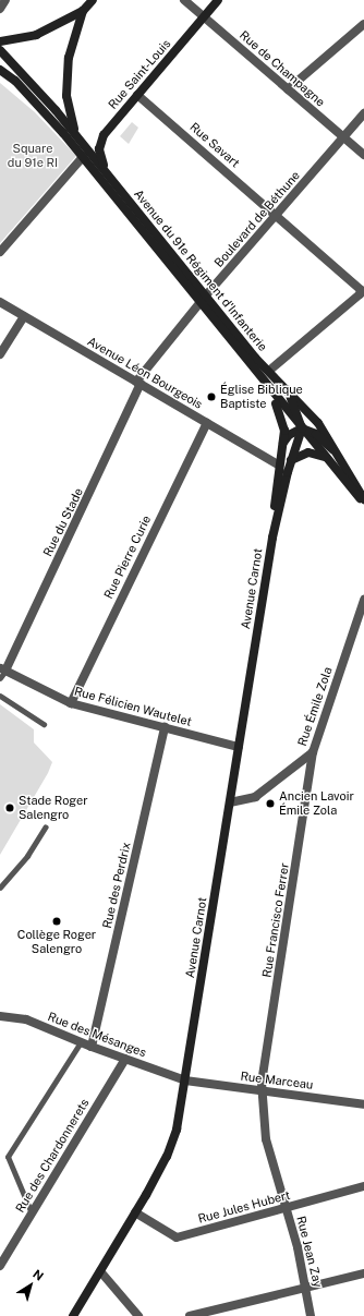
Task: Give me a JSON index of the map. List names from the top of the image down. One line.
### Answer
{"streets":{"main road":["Rue Saint-Louis","Avenue du 91e Régiment d'Infanterie","Avenue Carnot"],"street":["Rue de Champagne","Rue Savart","Boulevard de Béthune","Avenue Léon Bourgeois","Rue du Stade","Rue Pierre Curie","Rue Félicien Wautelet","Rue Émile Zola","Rue des Perdrix","Rue Francisco Ferrer","Rue des Mésanges","Rue Marceau","Rue des Chardonnerets","Rue Jules Hubert","Rue Jean Zay"]},"crossings":[["Rue de Champagne","Rue Saint-Louis"],["Rue de Champagne","Boulevard de Béthune"],["Rue Saint-Louis","Rue Savart"],["Rue Saint-Louis","Avenue du 91e Régiment d'Infanterie"],["Rue Savart","Boulevard de Béthune"],["Rue Savart","Avenue du 91e Régiment d'Infanterie"],["Boulevard de Béthune","Avenue du 91e Régiment d'Infanterie"],["Boulevard de Béthune","Avenue Léon Bourgeois"],["Boulevard de Béthune","Rue du Stade"],["Avenue du 91e Régiment d'Infanterie","Avenue Carnot"],["Avenue Léon Bourgeois","Rue du Stade"],["Avenue Léon Bourgeois","Rue Pierre Curie"],["Avenue Léon Bourgeois","Avenue Carnot"],["Rue du Stade","Rue Félicien Wautelet"],["Rue Pierre Curie","Rue Félicien Wautelet"],["Avenue Carnot","Rue Félicien Wautelet"],["Avenue Carnot","Rue Émile Zola"],["Avenue Carnot","Rue des Mésanges"],["Avenue Carnot","Rue Marceau"],["Avenue Carnot","Rue Jules Hubert"],["Rue Félicien Wautelet","Rue des Perdrix"],["Rue Émile Zola","Rue Francisco Ferrer"],["Rue des Perdrix","Rue des Mésanges"],["Rue Francisco Ferrer","Rue Marceau"],["Rue Francisco Ferrer","Rue Jean Zay"],["Rue des Mésanges","Rue Marceau"],["Rue des Mésanges","Rue des Chardonnerets"],["Rue Marceau","Rue Jean Zay"],["Rue Jules Hubert","Rue Jean Zay"]],"parks":["Square du 91e RI"],"places":["Église Biblique Baptiste","Ancien Lavoir Émile Zola","Stade Roger Salengro","Collège Roger Salengro"],"north":"top right"}
